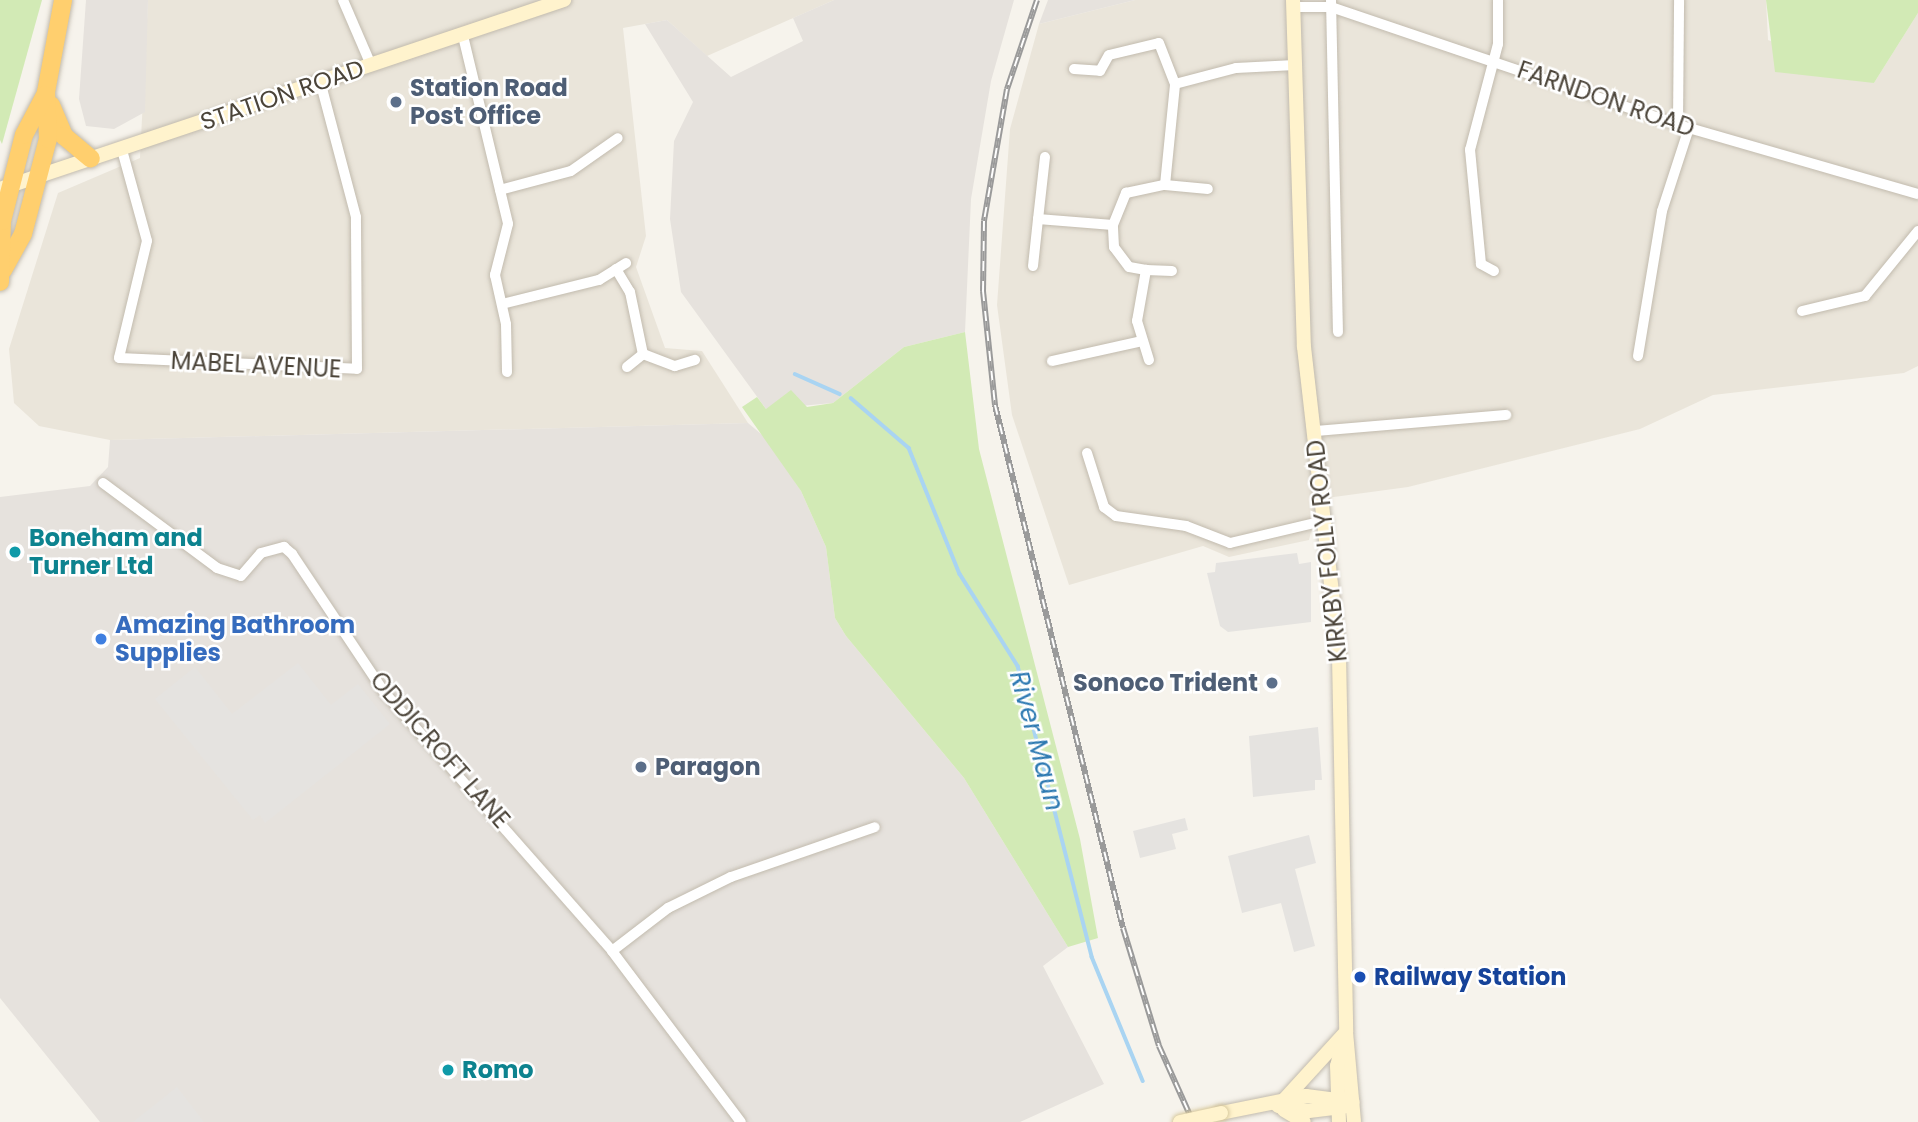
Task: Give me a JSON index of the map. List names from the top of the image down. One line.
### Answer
{"streets":{"main road":["STATION ROAD","KIRKBY FOLLY ROAD"],"street":["FARNDON ROAD","MABEL AVENUE","ODDICROFT LANE"]},"crossings":[["STATION ROAD","MABEL AVENUE"],["FARNDON ROAD","KIRKBY FOLLY ROAD"]],"water":["River Maun"],"places":["Station Road Post Office","Boneham and Turner Ltd","Amazing Bathroom Supplies","Sonoco Trident","Paragon","Railway Station","Romo"]}
